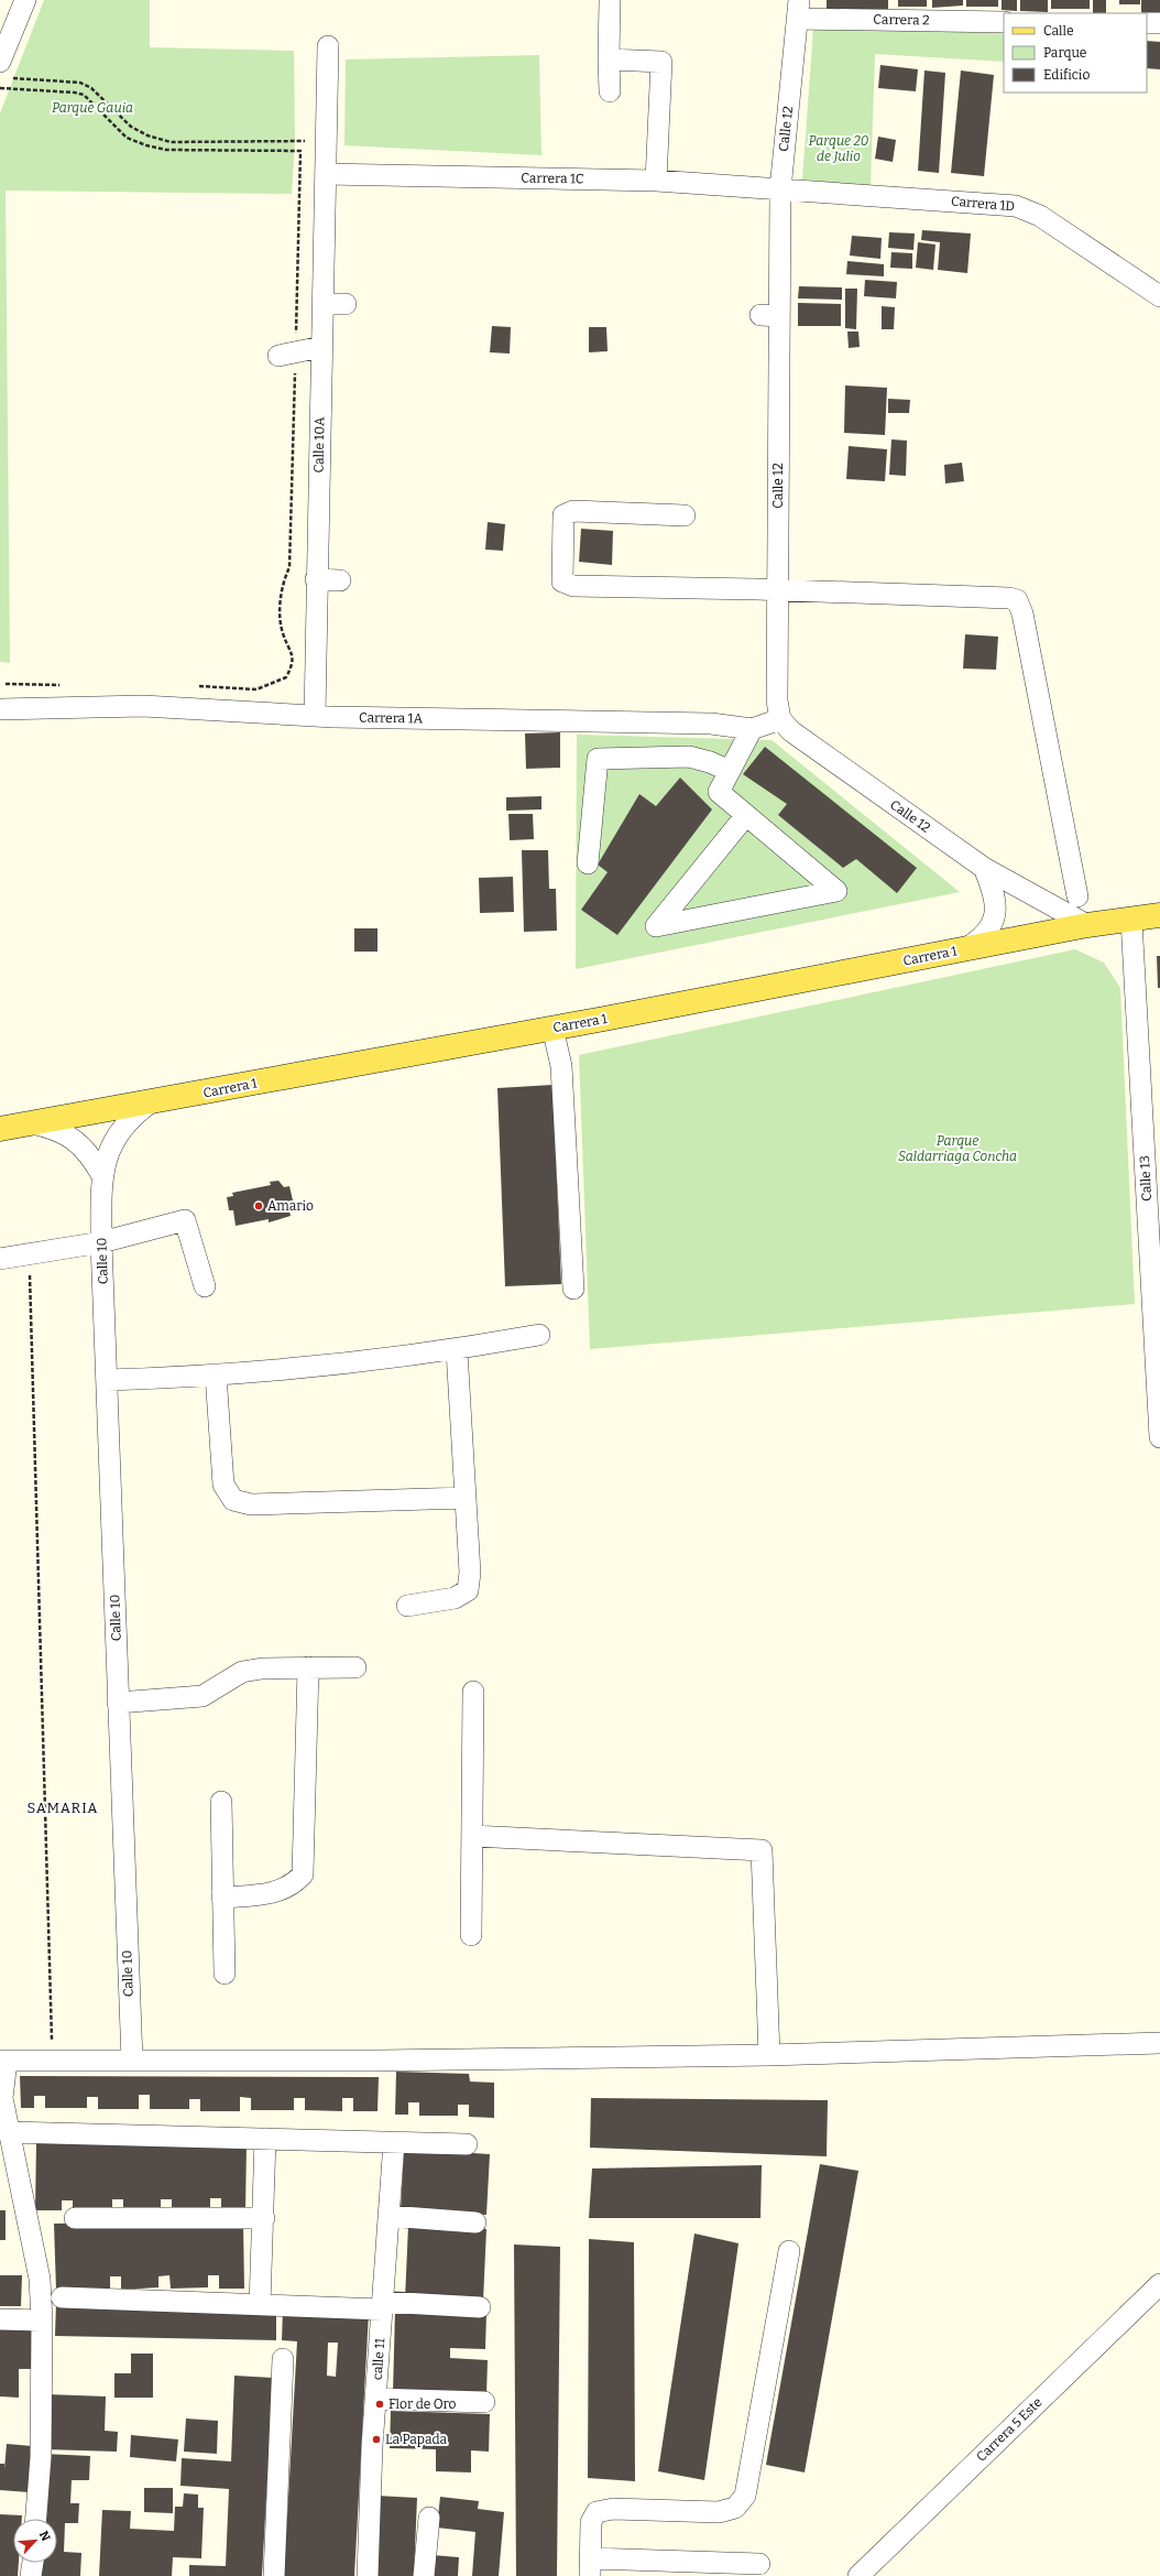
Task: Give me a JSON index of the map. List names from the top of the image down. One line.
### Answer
{"streets":{"main road":["Carrera 1"],"street":["Carrera 2","Calle 12","Carrera 1C","Carrera 1D","Calle 10A","Carrera 1A","Calle 13","Calle 10","calle 11","Carrera 5 Este"]},"crossings":[["Carrera 2","Calle 12"],["Calle 12","Carrera 1C"],["Calle 12","Carrera 1D"],["Calle 12","Carrera 1A"],["Calle 12","Carrera 1"],["Carrera 1C","Carrera 1D"],["Carrera 1C","Calle 10A"],["Calle 10A","Carrera 1A"],["Carrera 1","Calle 13"]],"districts":["SAMARIA"],"parks":["Parque Gauia","Parque 20 de Julio","Parque Saldarriaga Concha"],"places":["Amario","Flor de Oro","La Papada"],"legend":["Calle","Parque","Edificio"],"north":"top right"}
